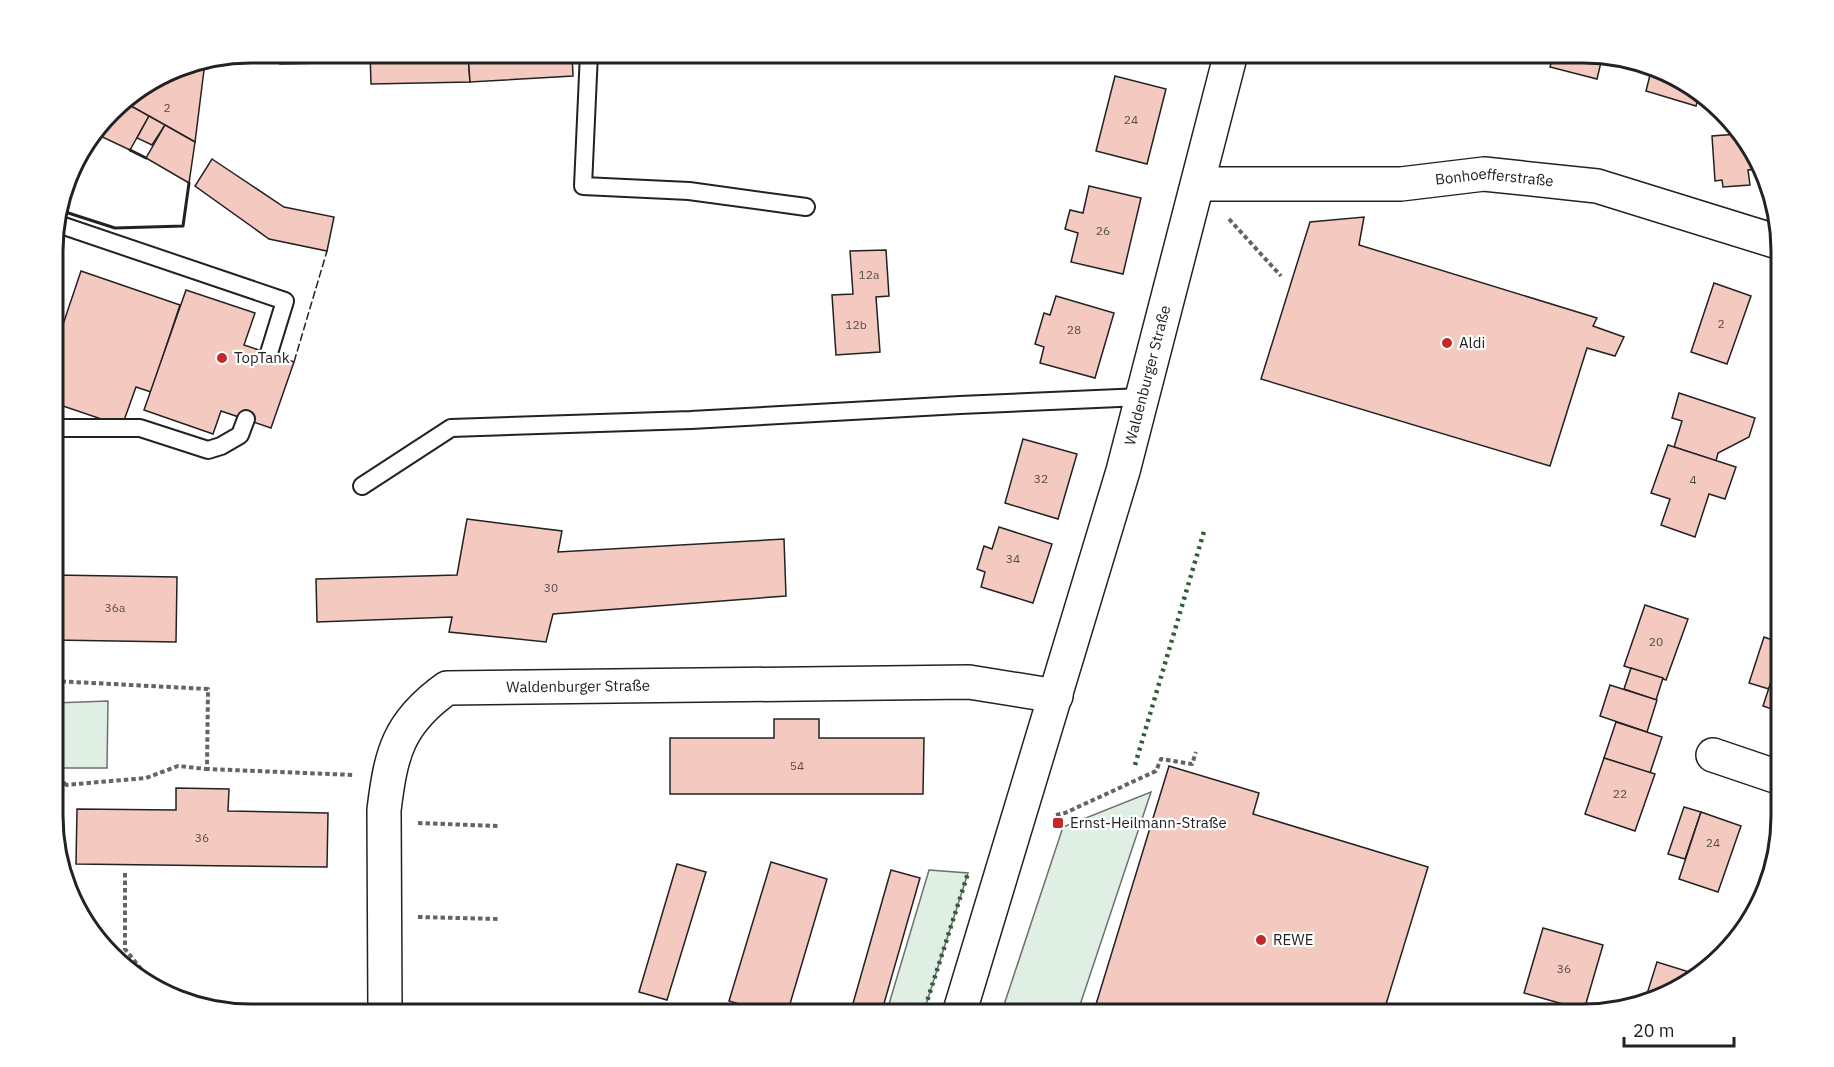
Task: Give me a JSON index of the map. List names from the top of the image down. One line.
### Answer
{"streets":{"street":["Bonhoefferstraße","Waldenburger Straße"]},"crossings":[["Bonhoefferstraße","Waldenburger Straße"]],"places":{"other":["Aldi","TopTank","REWE"],"transit":["Ernst-Heilmann-Straße"]},"house_numbers":["2","24","26","12a","2","12b","28","32","4","34","30","36a","20","54","22","36","24","36"],"scale_bar":"20 m"}
